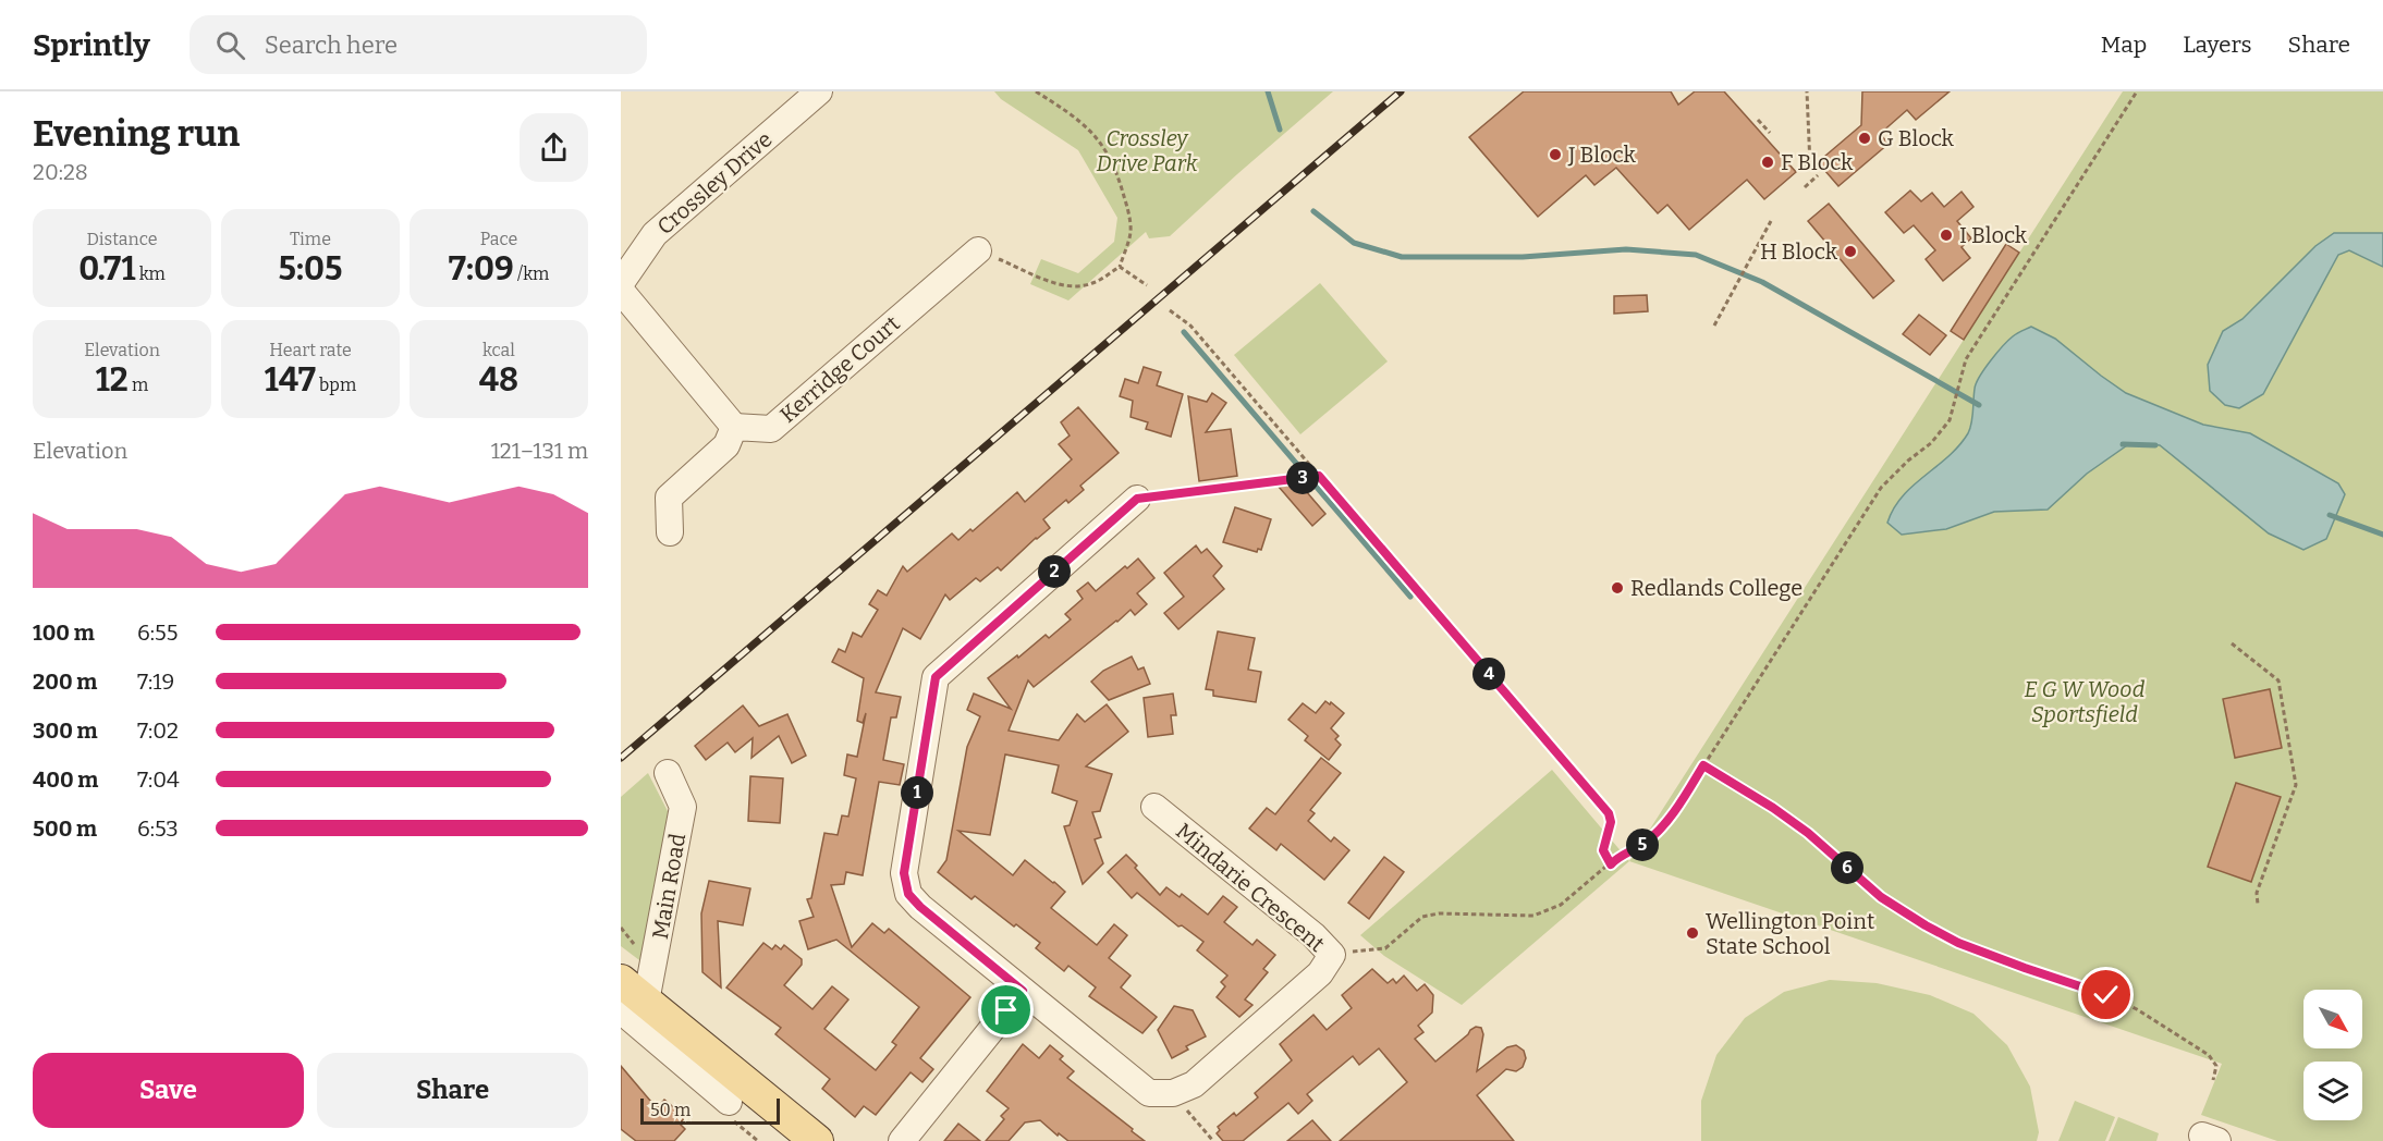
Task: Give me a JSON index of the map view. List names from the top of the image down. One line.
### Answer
{"streets":{"street":["Crossley Drive","Kerridge Court","Main Road","Mindarie Crescent"]},"parks":["Crossley Drive Park","E G W Wood Sportsfield"],"places":["G Block","J Block","F Block","I Block","H Block","Redlands College","Wellington Point State School"],"scale_bar":"50 m","north":"bottom right","page":{"header":"Sprintly","search":"Search here","nav":["Map","Layers","Share"],"heading":["Evening run","20:28"],"stats":[["Distance","0.71 km"],["Time","5:05"],["Pace","7:09 /km"],["Elevation","12 m"],["Heart rate","147 bpm"],["kcal","48"]],"chart":["Elevation","121–131 m"],"pins":["3","2","4","1","5","6"],"list":[{"name":"100 m","note":"6:55"},{"name":"200 m","note":"7:19"},{"name":"300 m","note":"7:02"},{"name":"400 m","note":"7:04"},{"name":"500 m","note":"6:53"}],"buttons":["Save","Share"],"scale":"50 m"}}
